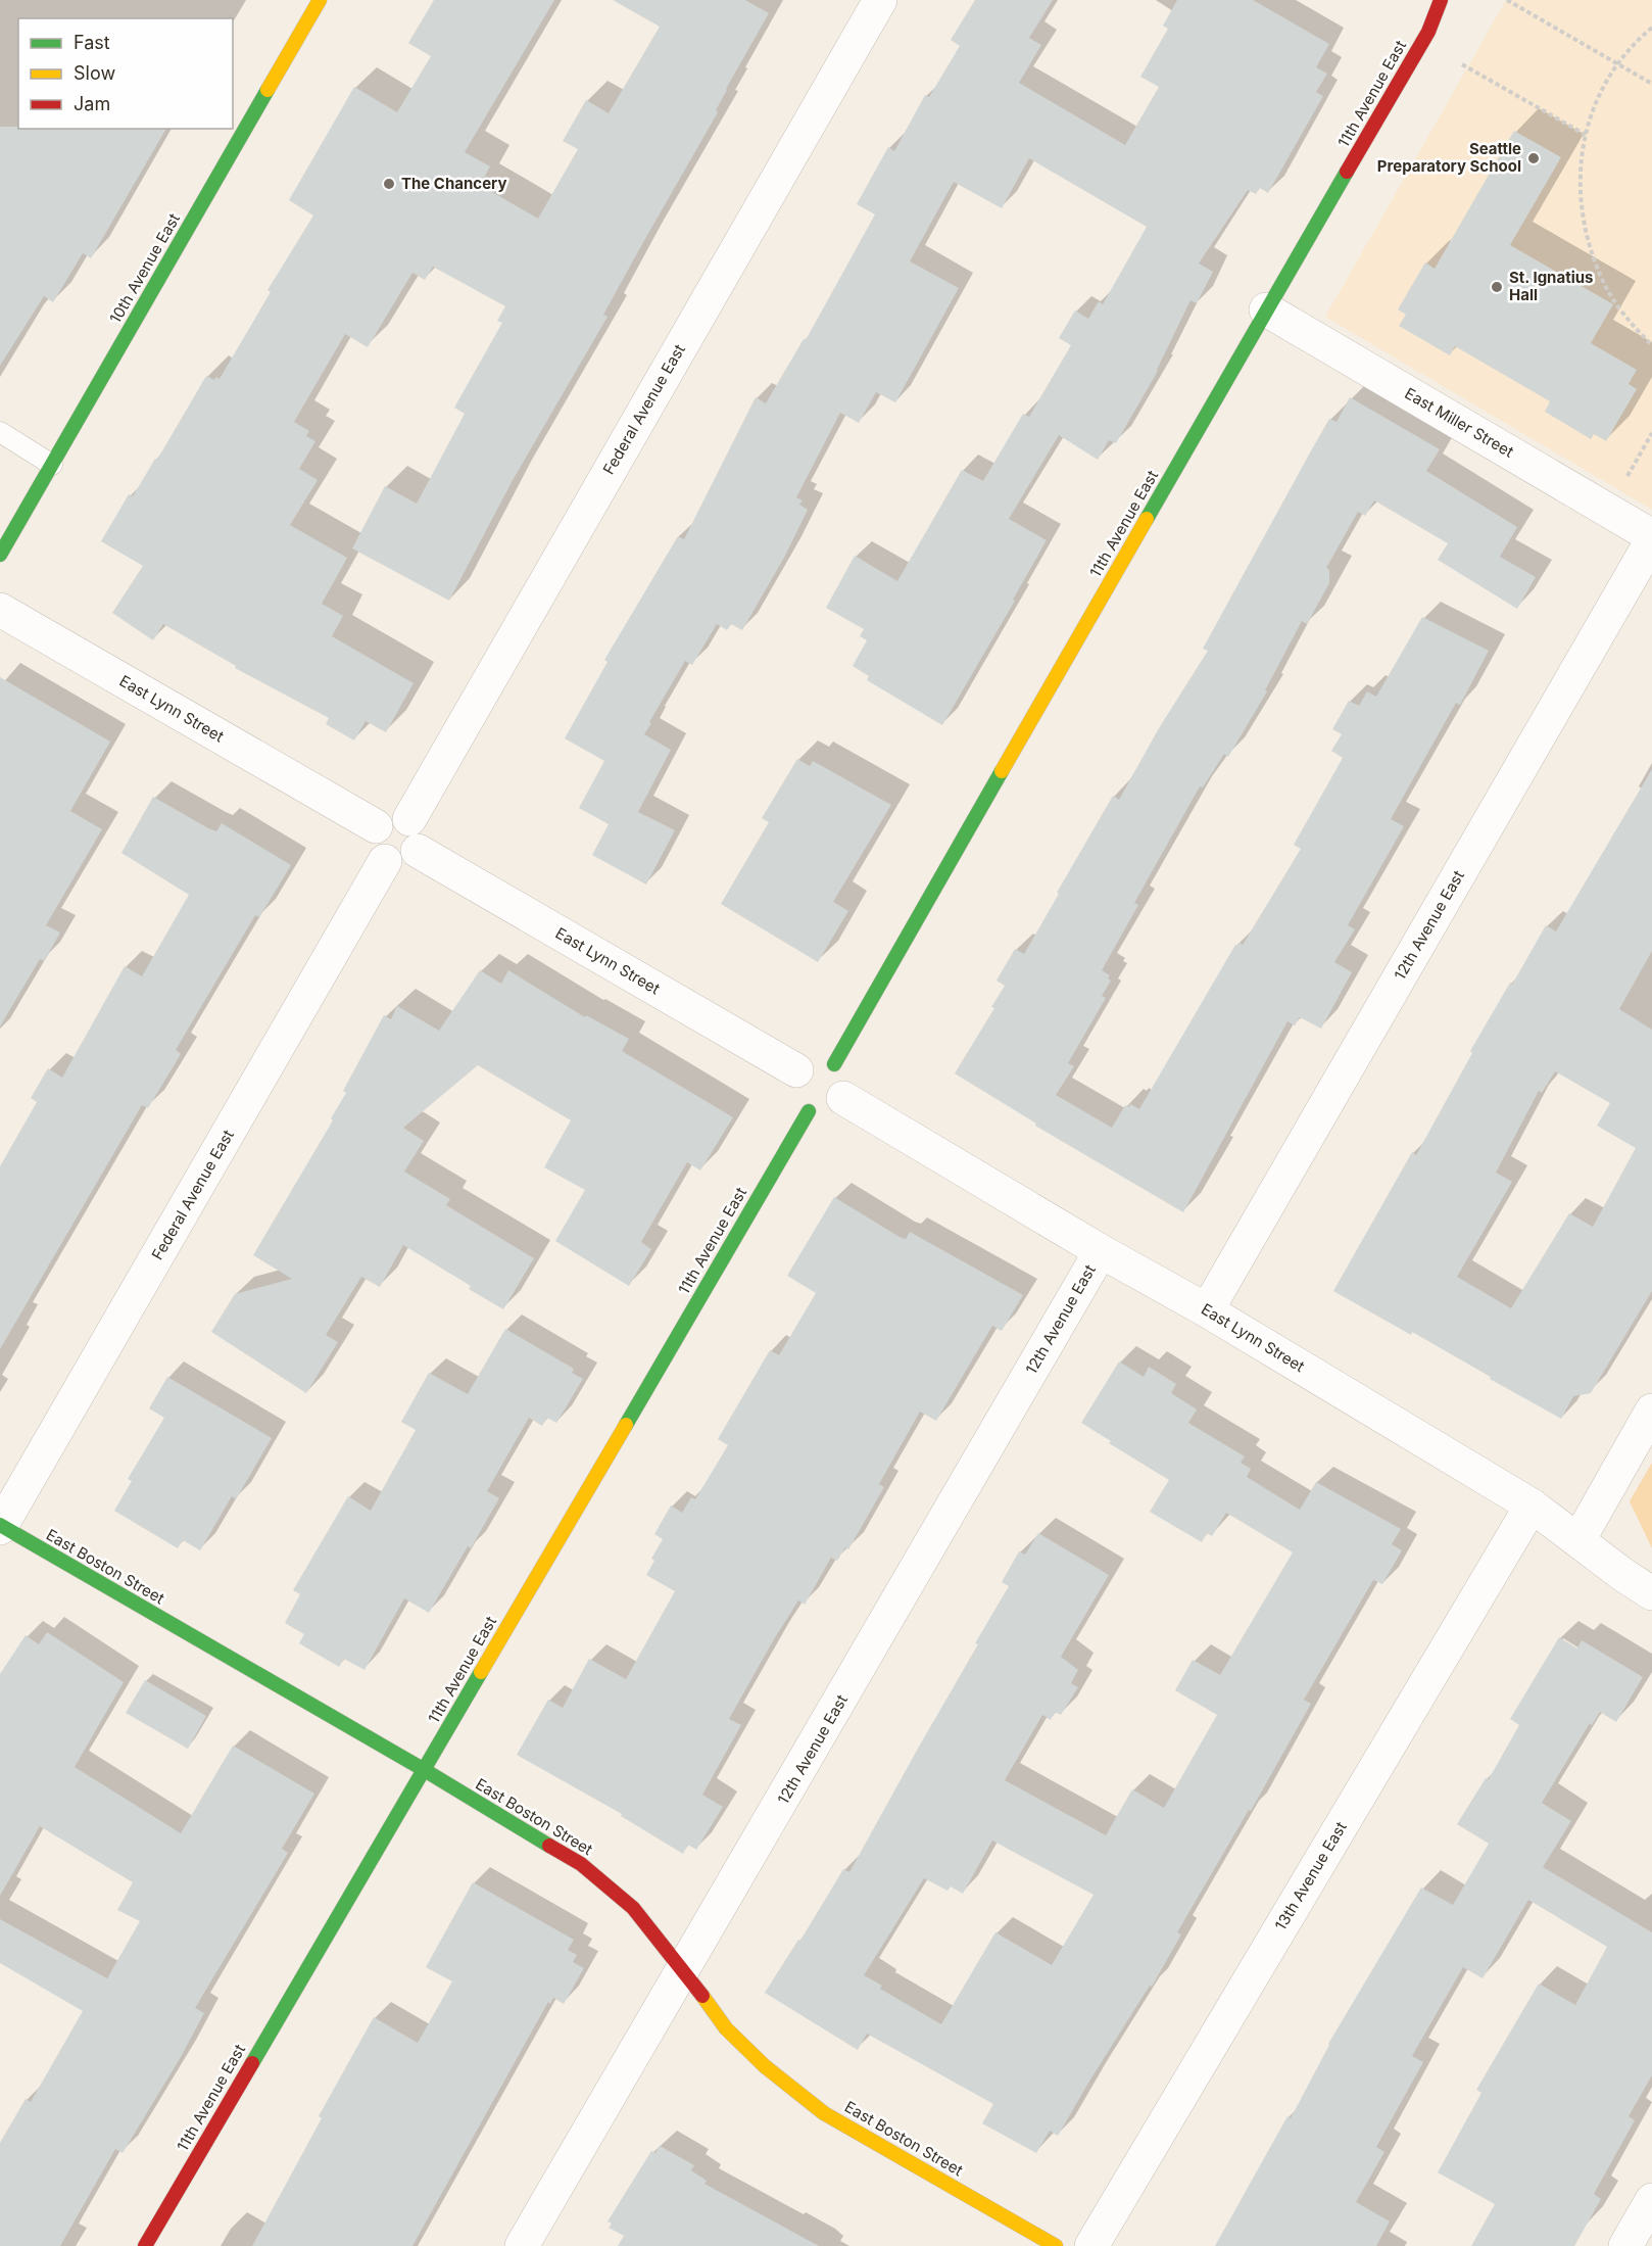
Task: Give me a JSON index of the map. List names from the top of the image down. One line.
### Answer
{"streets":{"street":["11th Avenue East","10th Avenue East","Federal Avenue East","East Miller Street","East Lynn Street","12th Avenue East","East Boston Street","13th Avenue East"]},"crossings":[["11th Avenue East","East Miller Street"],["11th Avenue East","East Lynn Street"],["11th Avenue East","East Boston Street"],["Federal Avenue East","East Lynn Street"],["Federal Avenue East","East Boston Street"],["East Miller Street","12th Avenue East"],["East Lynn Street","12th Avenue East"],["East Lynn Street","13th Avenue East"],["12th Avenue East","East Boston Street"]],"places":["Seattle Preparatory School","The Chancery","St. Ignatius Hall"],"legend":["Fast","Slow","Jam"]}
